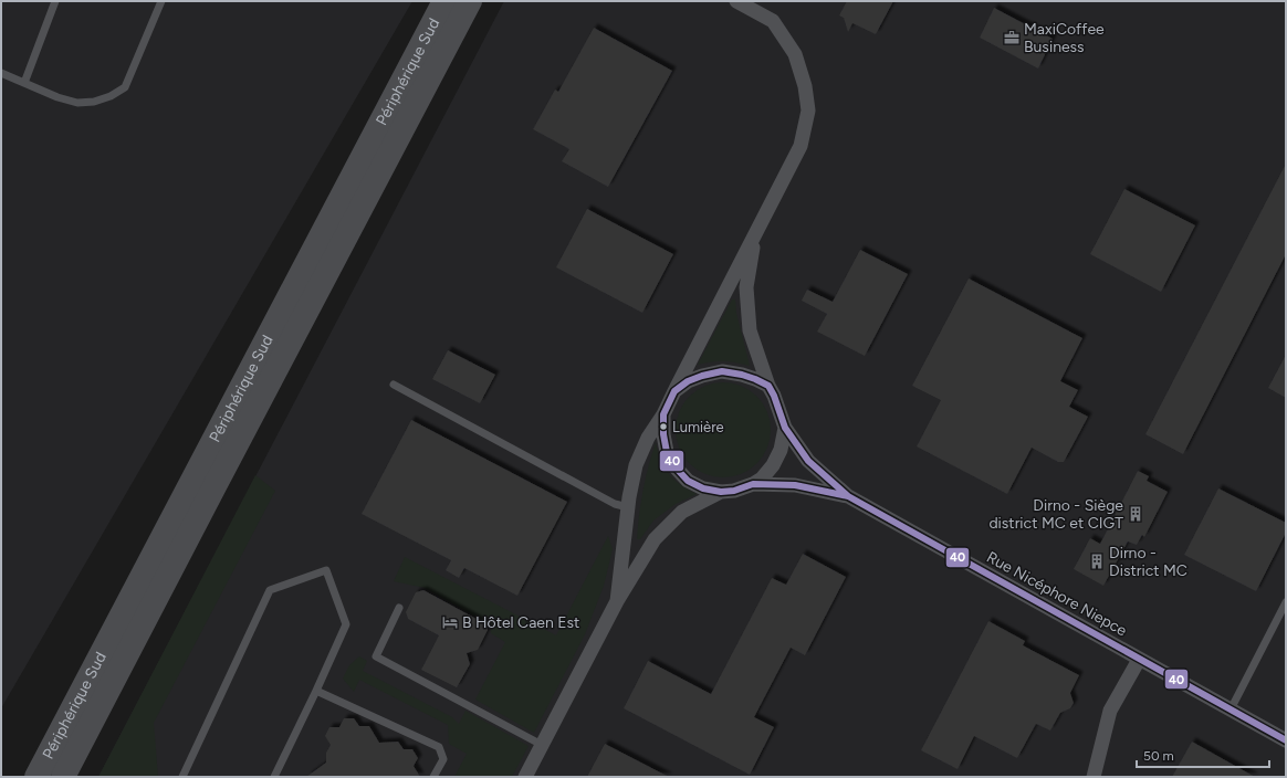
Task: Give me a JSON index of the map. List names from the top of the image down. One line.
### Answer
{"streets":{"highway":["Périphérique Sud"],"street":["Rue Nicéphore Niepce"]},"places":{"office":["MaxiCoffee Business"],"other":["Lumière"],"building":["Dirno - Siège district MC et CIGT","Dirno - District MC"],"hotel":["B Hôtel Caen Est"]},"lines":["transit line 40"],"scale_bar":"50 m"}
